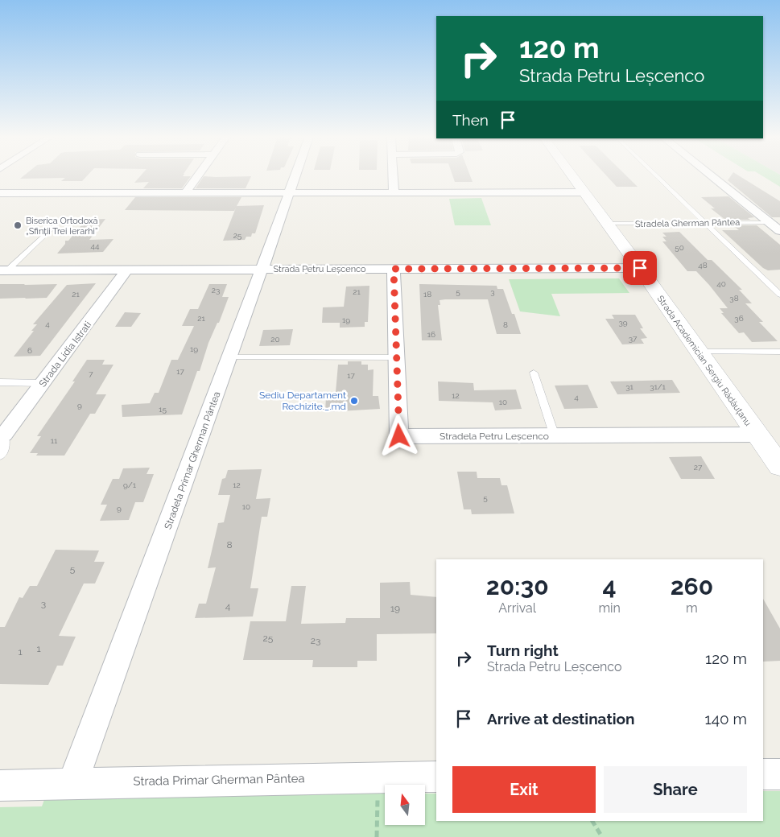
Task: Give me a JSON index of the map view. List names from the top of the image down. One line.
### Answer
{"streets":{"street":["Strada Petru Leșcenco","Strada Lidia Istrati","Strada Academician Sergiu Rădăuțanu","Stradela Petru Leșcenco","Stradela Primar Gherman Pântea","Strada Primar Gherman Pântea"],"lane":["Stradela Gherman Pântea"]},"crossings":[["Stradela Gherman Pântea","Strada Academician Sergiu Rădăuțanu"],["Strada Petru Leșcenco","Strada Lidia Istrati"],["Strada Petru Leșcenco","Strada Academician Sergiu Rădăuțanu"],["Strada Petru Leșcenco","Stradela Petru Leșcenco"],["Strada Petru Leșcenco","Stradela Primar Gherman Pântea"],["Strada Academician Sergiu Rădăuțanu","Stradela Petru Leșcenco"],["Stradela Primar Gherman Pântea","Strada Primar Gherman Pântea"]],"places":["Biserica Ortodoxă „Sfinții Trei Ierarhi”","Sediu Departament Rechizite._.md"],"house_numbers":["25","44","50","48","40","23","21","5","3","21","18","38","21","36","19","39","4","8","16","37","20","19","6","17","7","17","31","31/1","12","4","10","9","15","11","27","9/1","12","5","10","9","8","5","3","4","19","25","23","1","1"],"north":"top","page":{"turn":["120 m","Strada Petru Leșcenco"],"then":"Then","eta":["20:30","Arrival","4","min","260","m"],"list":[{"name":"Turn right","note":"Strada Petru Leșcenco","value":"120 m"},{"name":"Arrive at destination","value":"140 m"}],"buttons":["Exit","Share"]}}
